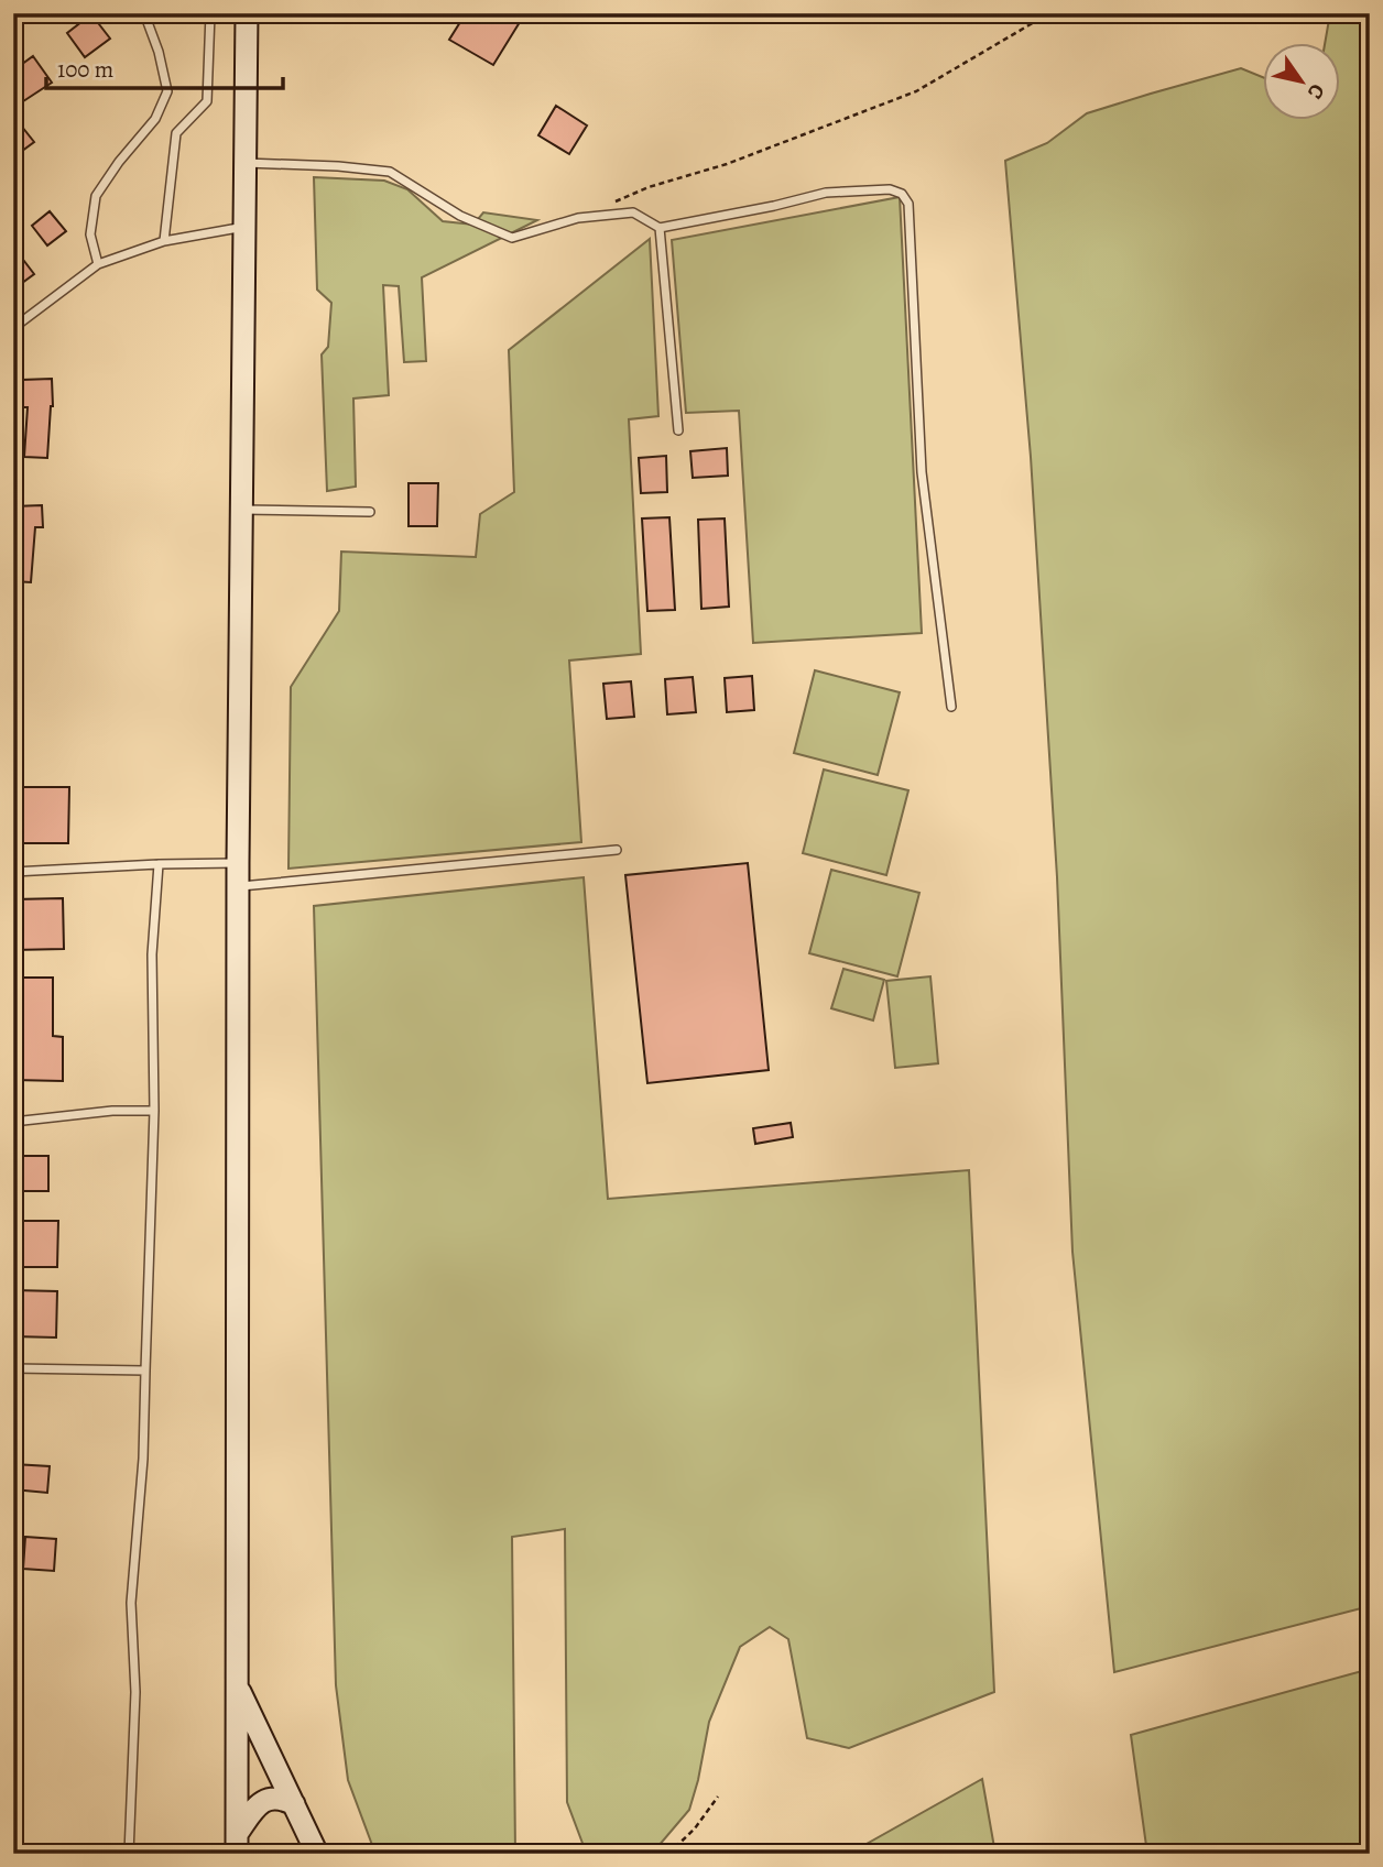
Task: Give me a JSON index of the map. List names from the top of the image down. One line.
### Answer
{"scale_bar":"100 m","north":"bottom right"}
